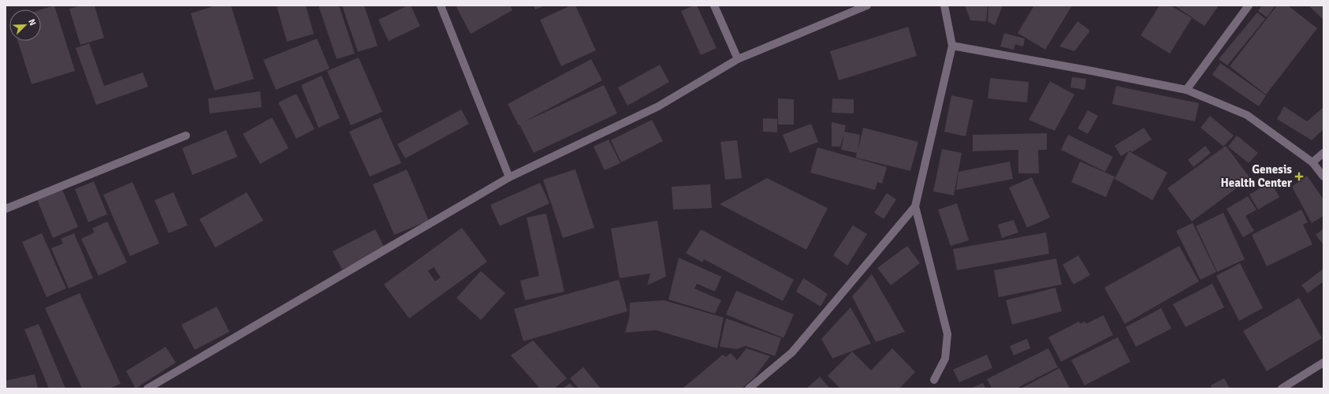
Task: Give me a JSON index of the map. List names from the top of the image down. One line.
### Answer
{"places":{"health":["Genesis Health Center"]},"north":"top right"}
